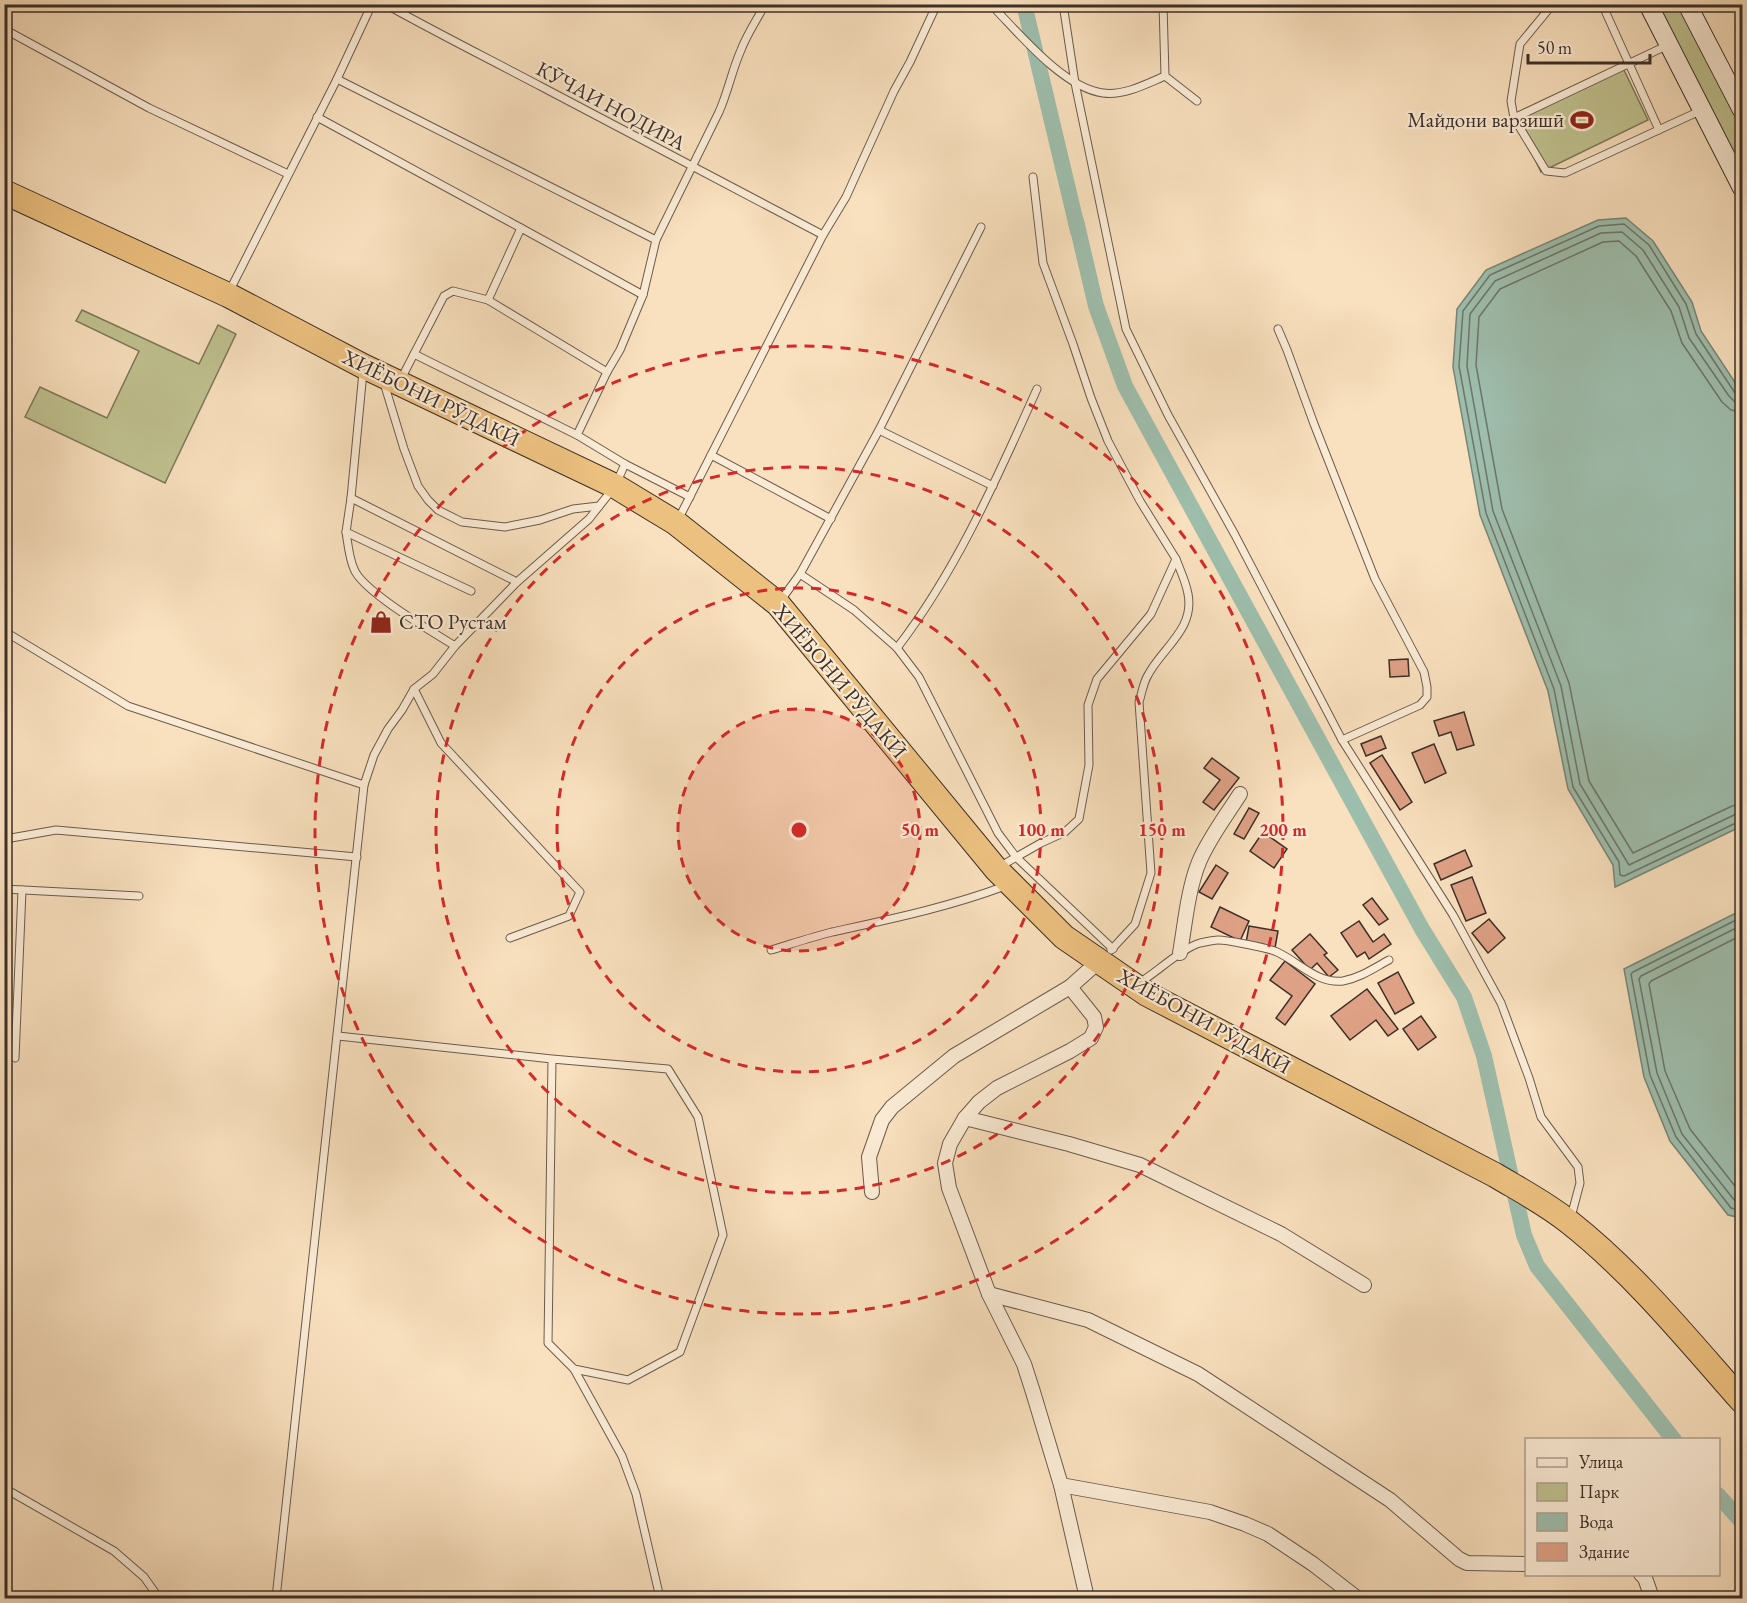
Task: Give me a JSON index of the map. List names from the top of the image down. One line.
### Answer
{"streets":{"highway":["ХИЁБОНИ РӮДАКӢ"],"lane":["КӮЧАИ НОДИРА"]},"places":{"sports":["Майдони варзишӣ"],"shop":["СТО Рустам"]},"legend":["Улица","Парк","Вода","Здание"],"scale_bar":"50 m","rings":["50 m","100 m","150 m","200 m"]}
